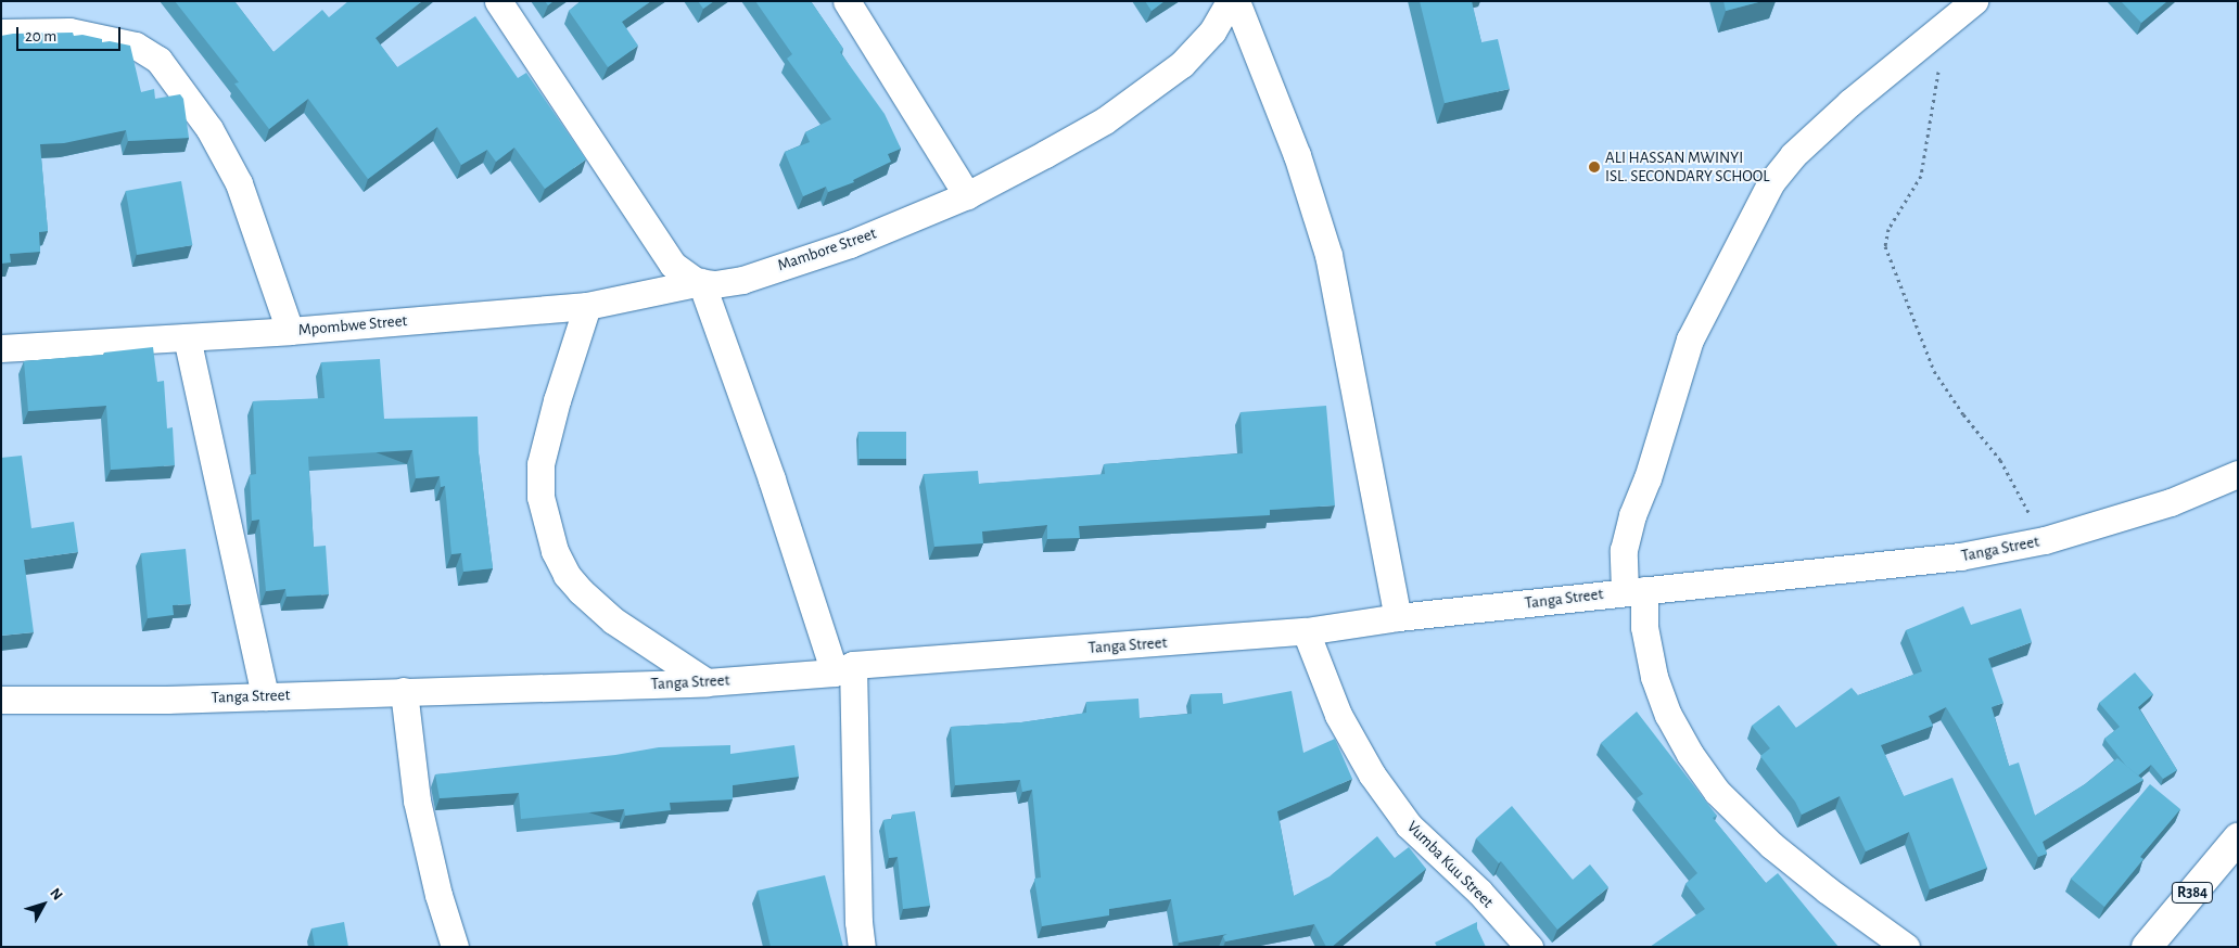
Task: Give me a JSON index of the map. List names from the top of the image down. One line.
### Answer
{"streets":{"main road":["R384"],"street":["Mambore Street","Mpombwe Street","Tanga Street","Vumba Kuu Street"]},"crossings":[["Mambore Street","Mpombwe Street"],["Tanga Street","Vumba Kuu Street"]],"places":["ALI HASSAN MWINYI ISL. SECONDARY SCHOOL"],"scale_bar":"20 m","north":"top right"}
